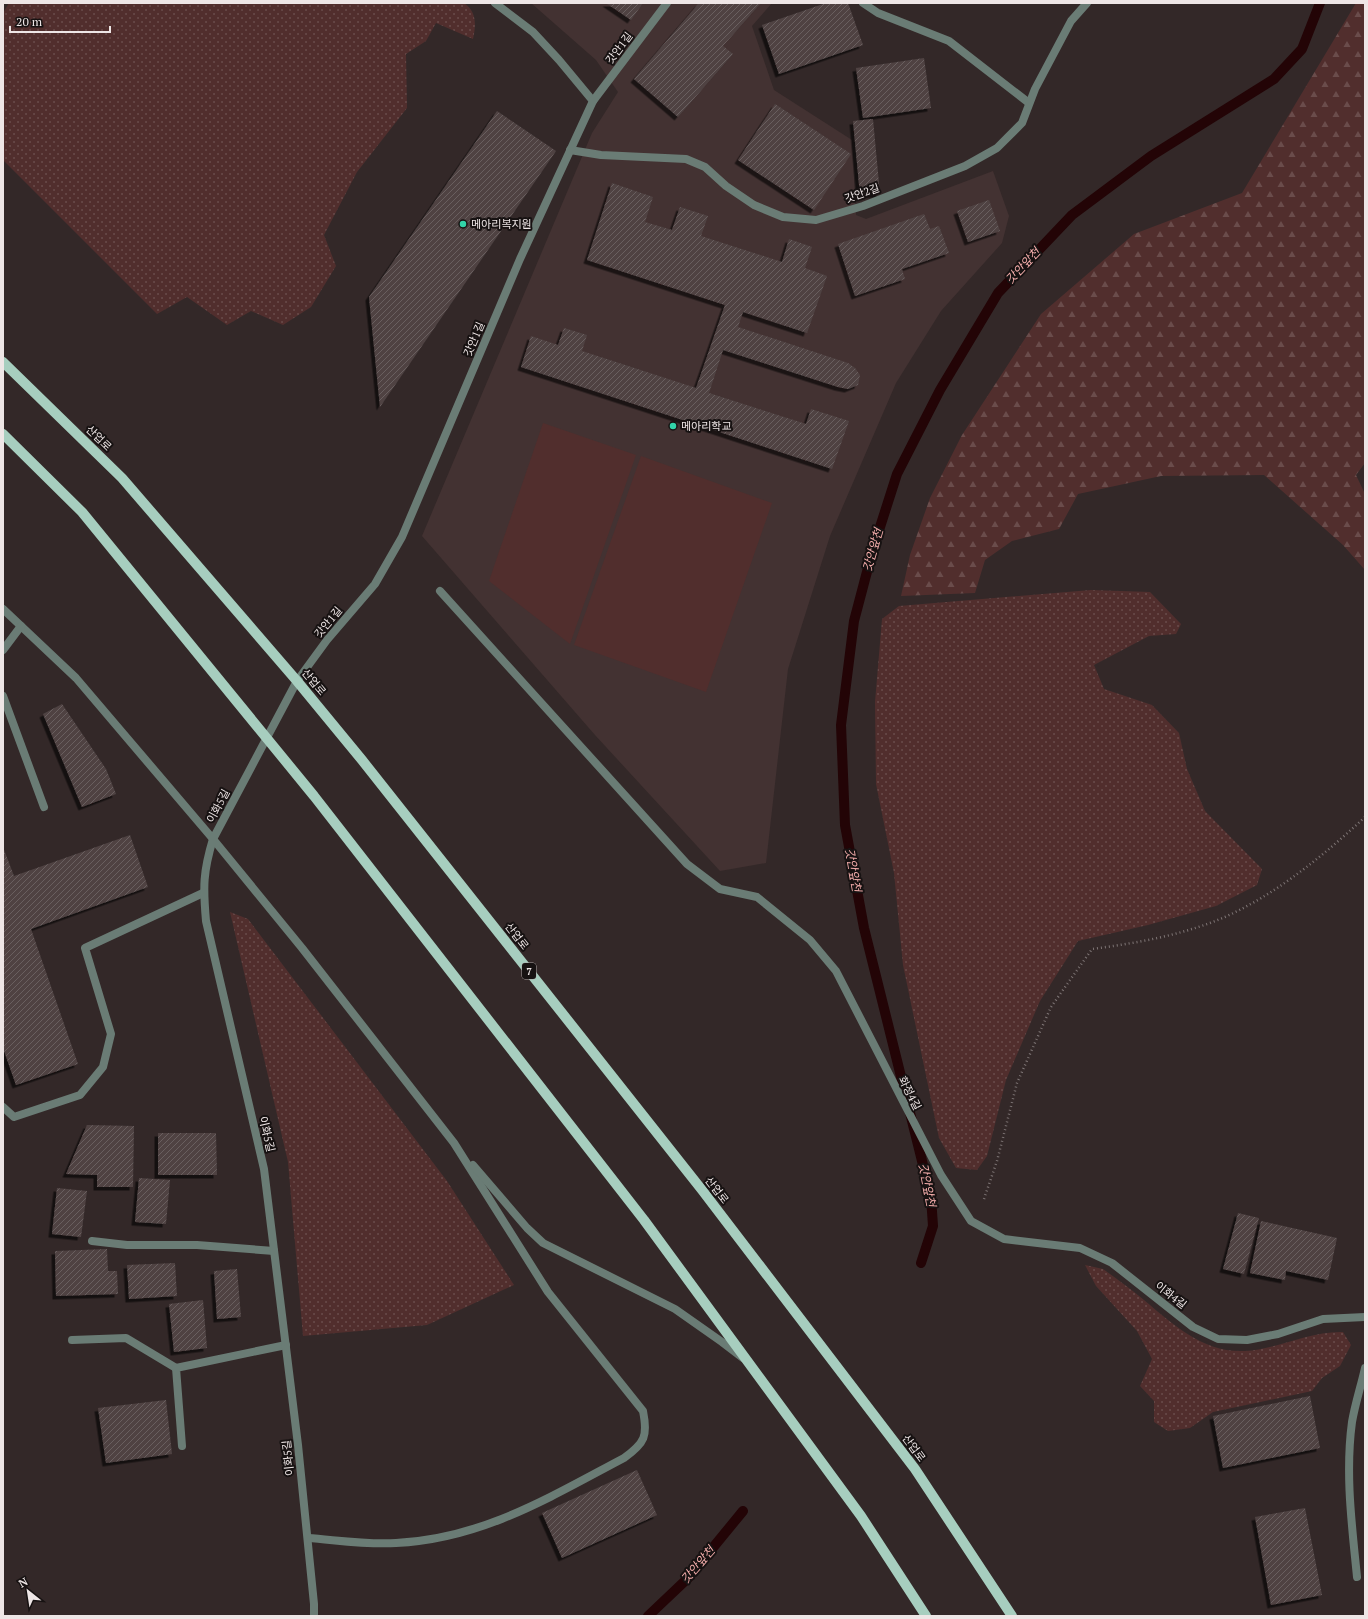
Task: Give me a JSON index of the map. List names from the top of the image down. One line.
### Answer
{"streets":{"main road":["산업로","7"],"street":["갓안1길","갓안2길","이화5길","화정4길","이화4길"]},"crossings":[["갓안1길","갓안2길"],["갓안1길","산업로"],["갓안1길","이화5길"],["산업로","이화5길"],["화정4길","이화4길"]],"water":["갓안앞천"],"places":["메아리복지원","메아리학교"],"scale_bar":"20 m","north":"top left"}
